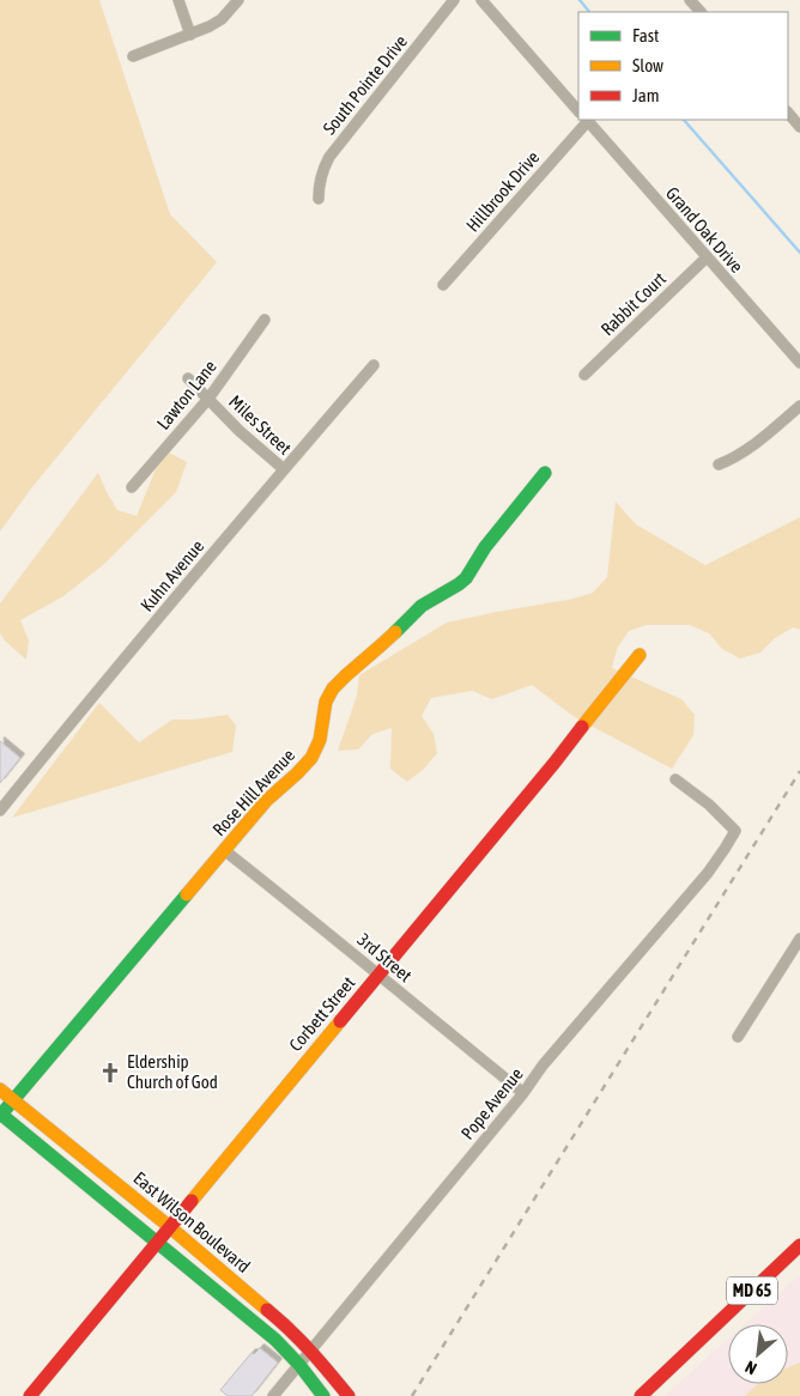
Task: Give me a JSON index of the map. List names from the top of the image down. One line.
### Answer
{"streets":{"street":["South Pointe Drive","Hillbrook Drive","Grand Oak Drive","Rabbit Court","Lawton Lane","Miles Street","Kuhn Avenue","Rose Hill Avenue","3rd Street","Corbett Street","Pope Avenue","East Wilson Boulevard","MD 65"]},"crossings":[["Hillbrook Drive","Grand Oak Drive"],["Grand Oak Drive","Rabbit Court"],["Lawton Lane","Miles Street"],["Miles Street","Kuhn Avenue"],["Rose Hill Avenue","3rd Street"],["Rose Hill Avenue","East Wilson Boulevard"],["3rd Street","Corbett Street"],["3rd Street","Pope Avenue"],["Corbett Street","East Wilson Boulevard"],["Pope Avenue","East Wilson Boulevard"]],"places":{"church":["Eldership Church of God"]},"legend":["Fast","Slow","Jam"],"north":"bottom left"}
